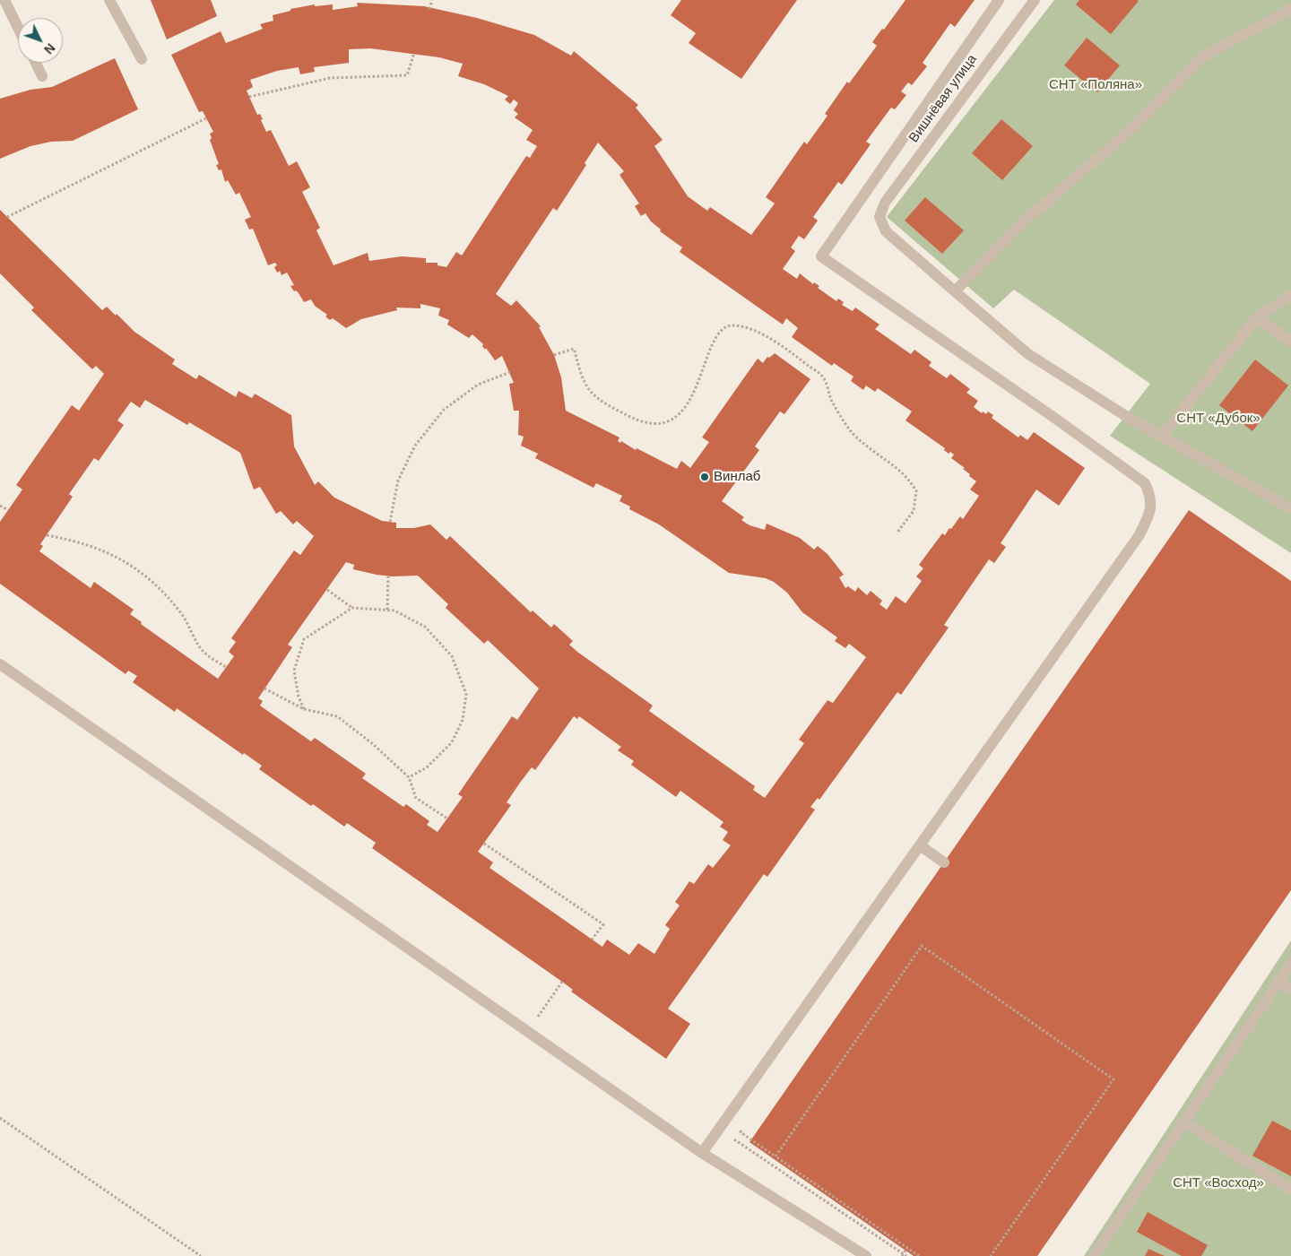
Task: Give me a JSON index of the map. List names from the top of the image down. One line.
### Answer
{"streets":{"street":["Вишнёвая улица"]},"parks":["СНТ «Поляна»","СНТ «Дубок»","СНТ «Восход»"],"places":["Винлаб"],"north":"bottom right"}
